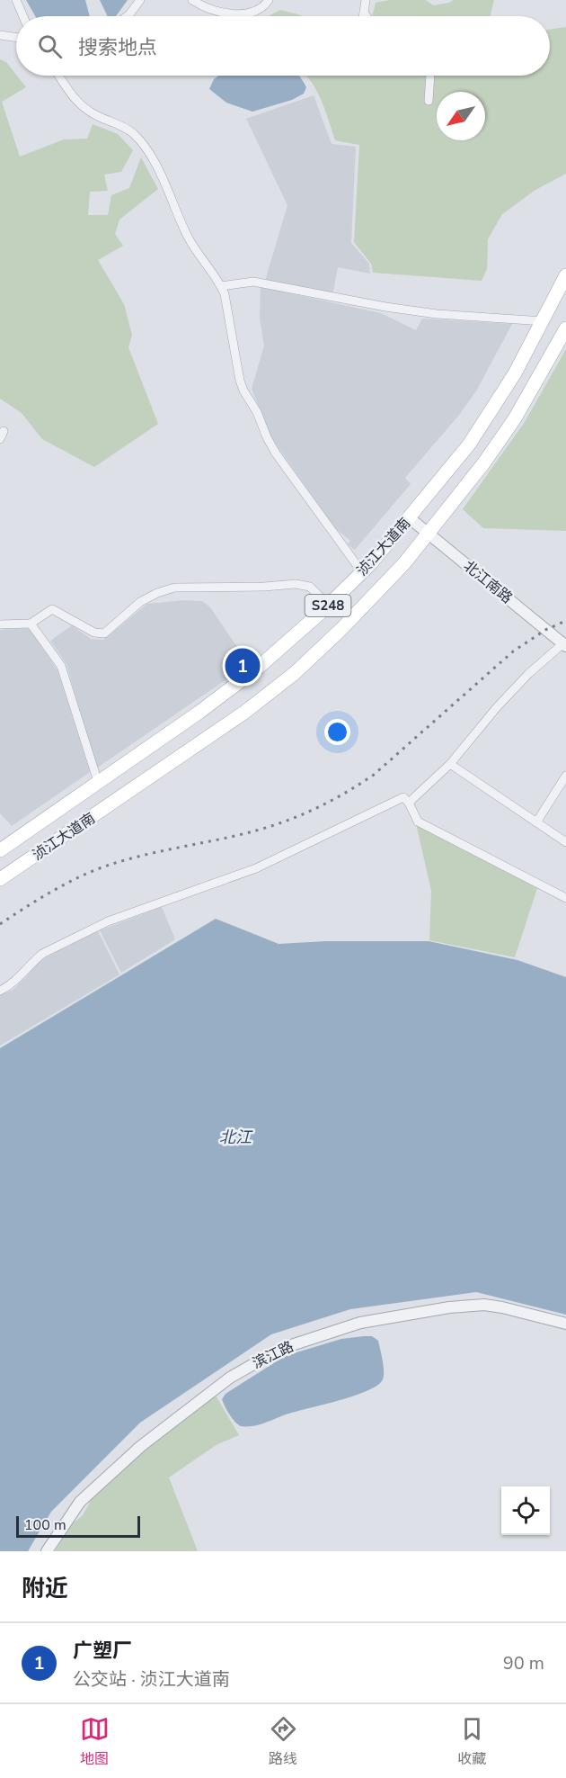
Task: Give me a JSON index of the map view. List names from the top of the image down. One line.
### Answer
{"streets":{"main road":["浈江大道南","S248"],"street":["北江南路","滨江路"]},"crossings":[["浈江大道南","北江南路"]],"water":["北江"],"scale_bar":"100 m","north":"bottom left","page":{"search":"搜索地点","pins":"1","scale":"100 m","heading":"附近","list":[{"mark":"1","name":"广塑厂","note":"公交站 · 浈江大道南","value":"90 m"}],"nav":["地图","路线","收藏"]}}
